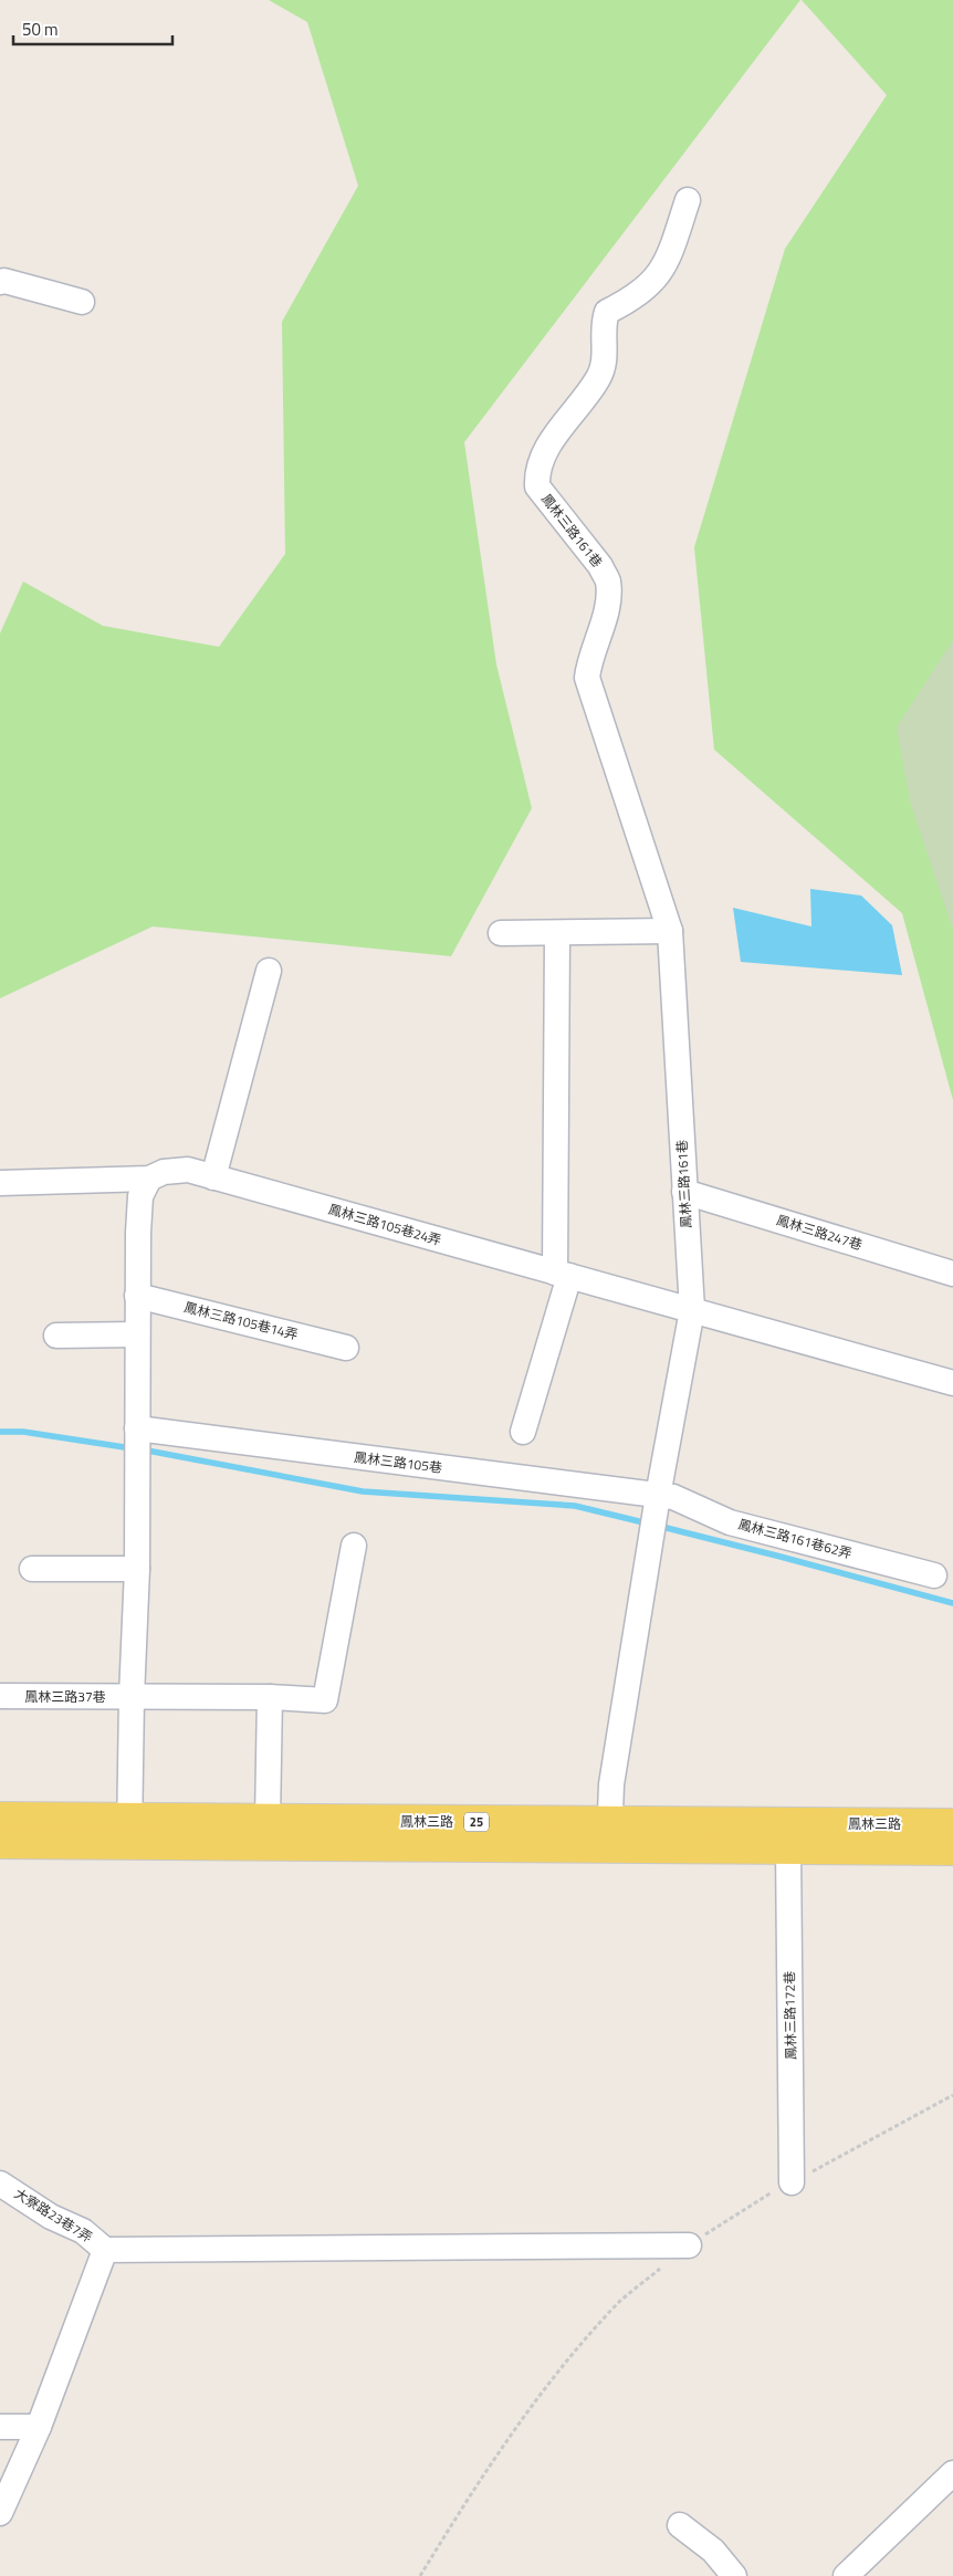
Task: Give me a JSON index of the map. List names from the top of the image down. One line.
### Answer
{"streets":{"main road":["鳳林三路","25"],"street":["鳳林三路161巷","鳳林三路105巷24弄","鳳林三路247巷","鳳林三路105巷14弄","鳳林三路105巷","鳳林三路161巷62弄","鳳林三路37巷","鳳林三路172巷","大寮路23巷7弄"]},"crossings":[["鳳林三路161巷","鳳林三路247巷"],["鳳林三路161巷","鳳林三路105巷"],["鳳林三路161巷","鳳林三路161巷62弄"],["鳳林三路161巷","鳳林三路"],["鳳林三路105巷","鳳林三路161巷62弄"],["鳳林三路","鳳林三路172巷"]],"scale_bar":"50 m"}
